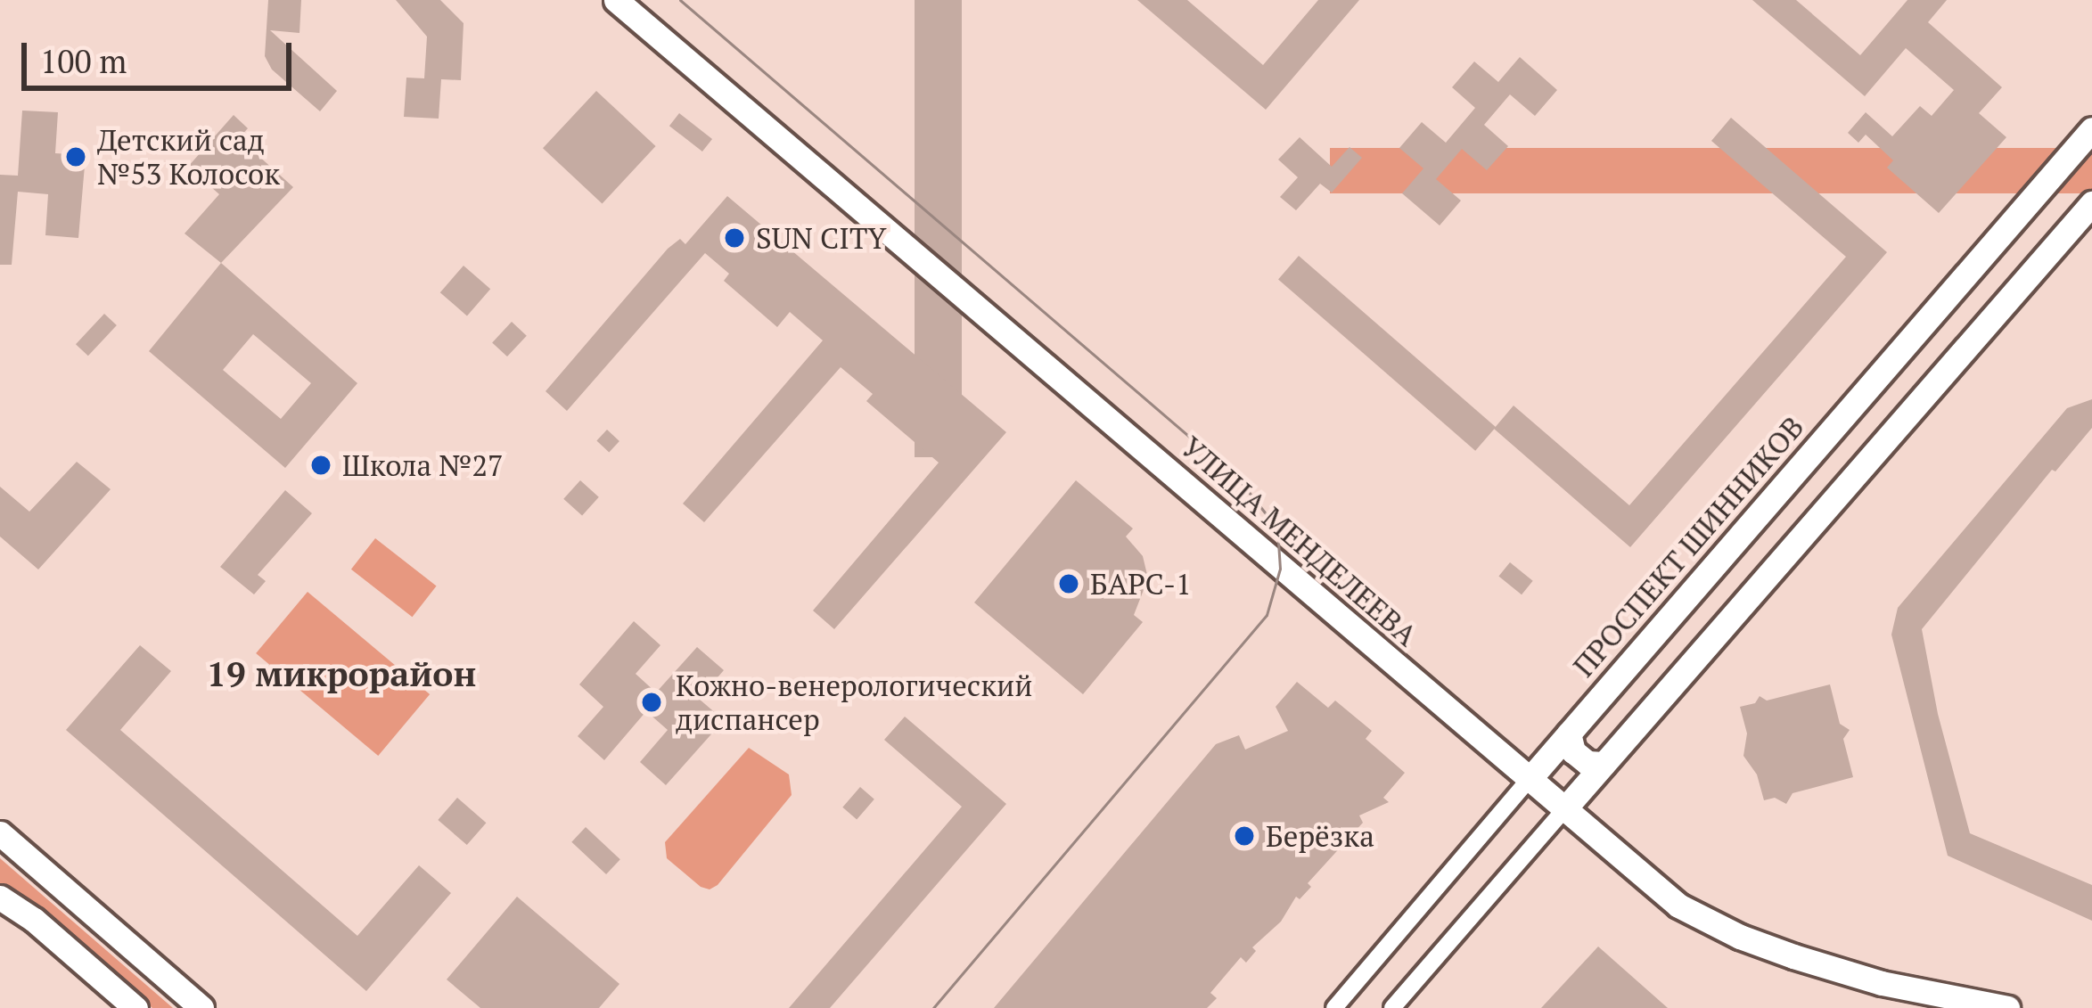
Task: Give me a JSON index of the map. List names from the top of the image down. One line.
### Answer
{"streets":{"main road":["УЛИЦА МЕНДЕЛЕЕВА","ПРОСПЕКТ ШИННИКОВ"]},"crossings":[["УЛИЦА МЕНДЕЛЕЕВА","ПРОСПЕКТ ШИННИКОВ"]],"districts":["19 микрорайон"],"places":["Детский сад №53 Колосок","SUN CITY","Школа №27","БАРС-1","Кожно-венерологический диспансер","Берёзка"],"scale_bar":"100 m"}
